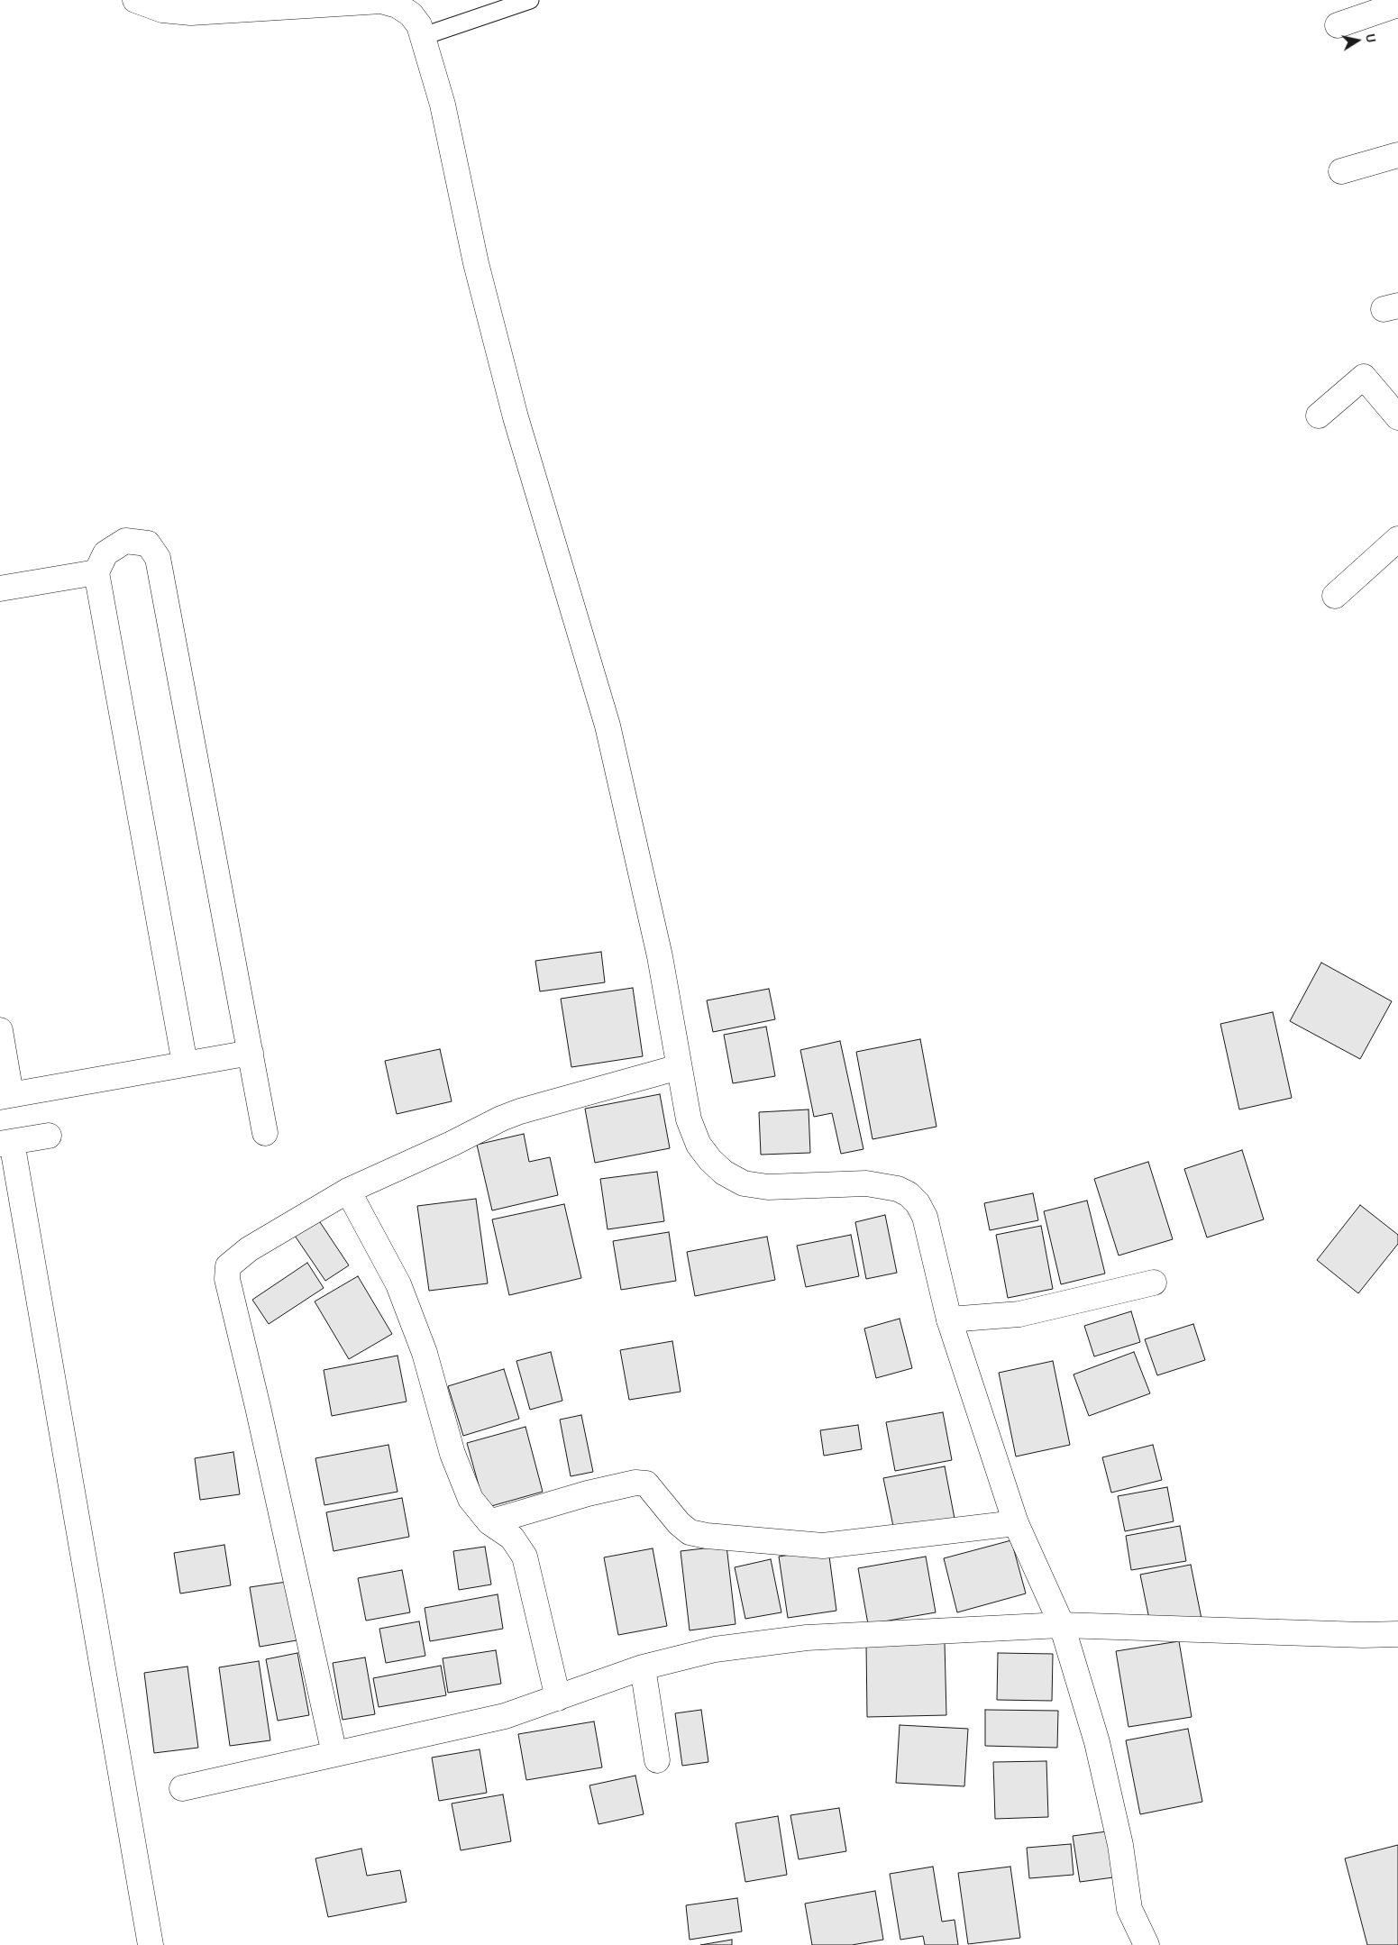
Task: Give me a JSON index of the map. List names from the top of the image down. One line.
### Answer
{"north":"right"}
